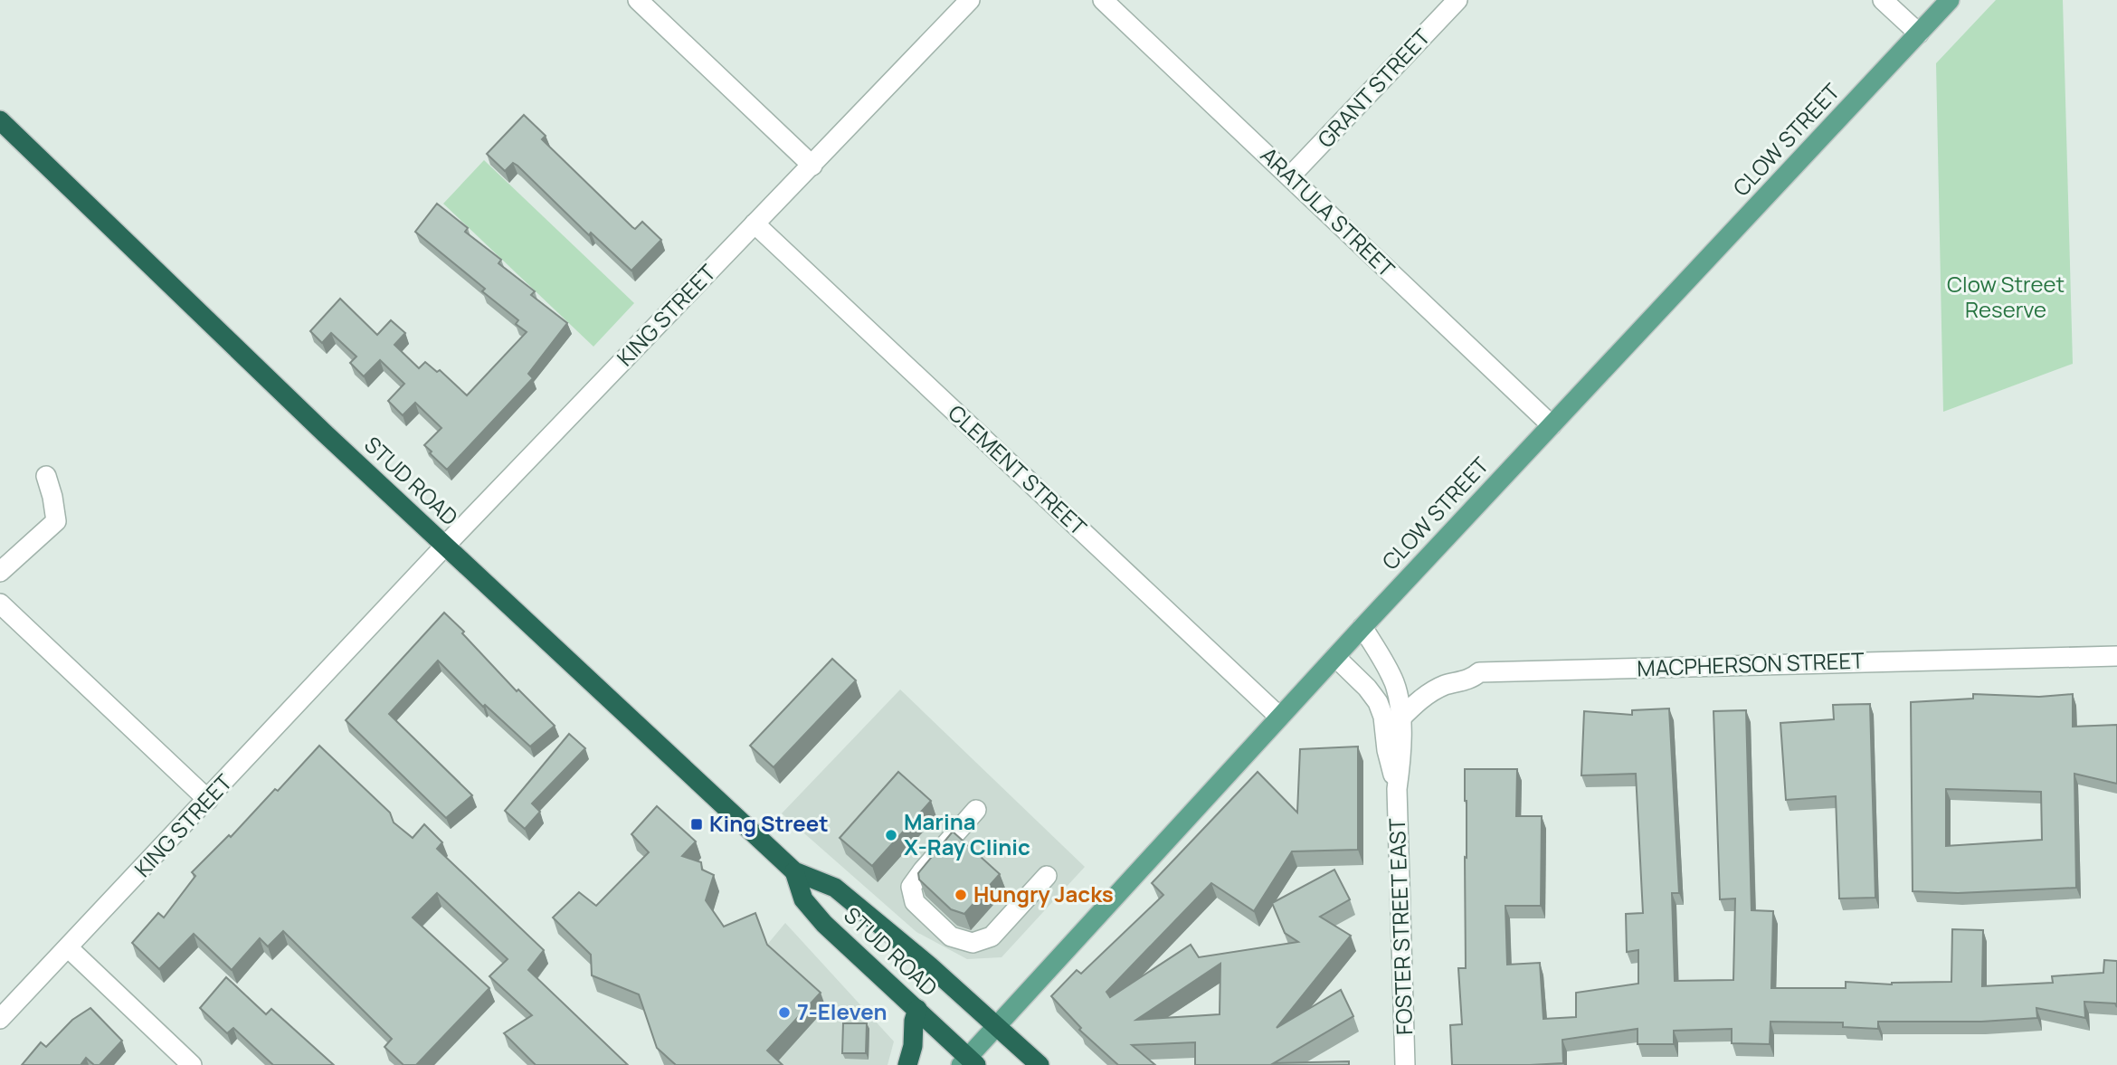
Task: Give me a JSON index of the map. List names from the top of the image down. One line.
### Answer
{"streets":{"highway":["STUD ROAD"],"main road":["CLOW STREET"],"street":["GRANT STREET","ARATULA STREET","KING STREET","CLEMENT STREET","MACPHERSON STREET","FOSTER STREET EAST"]},"crossings":[["GRANT STREET","ARATULA STREET"],["CLOW STREET","ARATULA STREET"],["CLOW STREET","CLEMENT STREET"],["CLOW STREET","STUD ROAD"],["CLOW STREET","FOSTER STREET EAST"],["KING STREET","CLEMENT STREET"],["KING STREET","STUD ROAD"],["MACPHERSON STREET","FOSTER STREET EAST"]],"parks":["Clow Street Reserve"],"places":{"transit":["King Street"],"other":["Marina X-Ray Clinic","Hungry Jacks","7-Eleven"]}}
